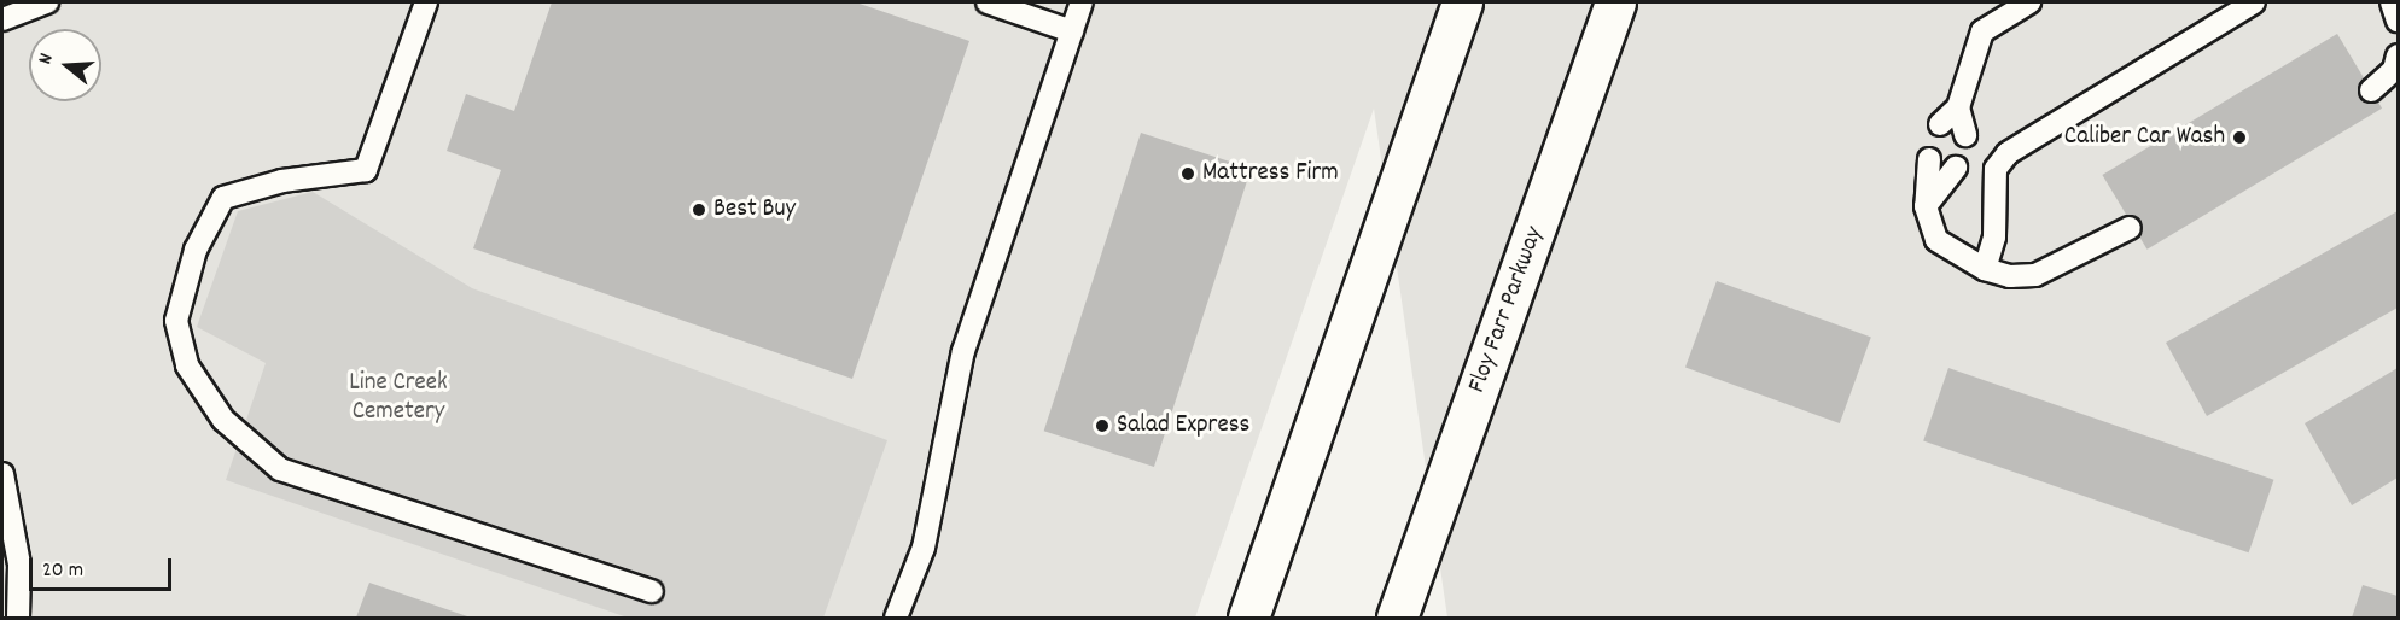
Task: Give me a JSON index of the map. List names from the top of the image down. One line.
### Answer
{"streets":{"main road":["Floy Farr Parkway"]},"parks":["Line Creek Cemetery"],"places":["Caliber Car Wash","Mattress Firm","Best Buy","Salad Express"],"scale_bar":"20 m","north":"left"}
